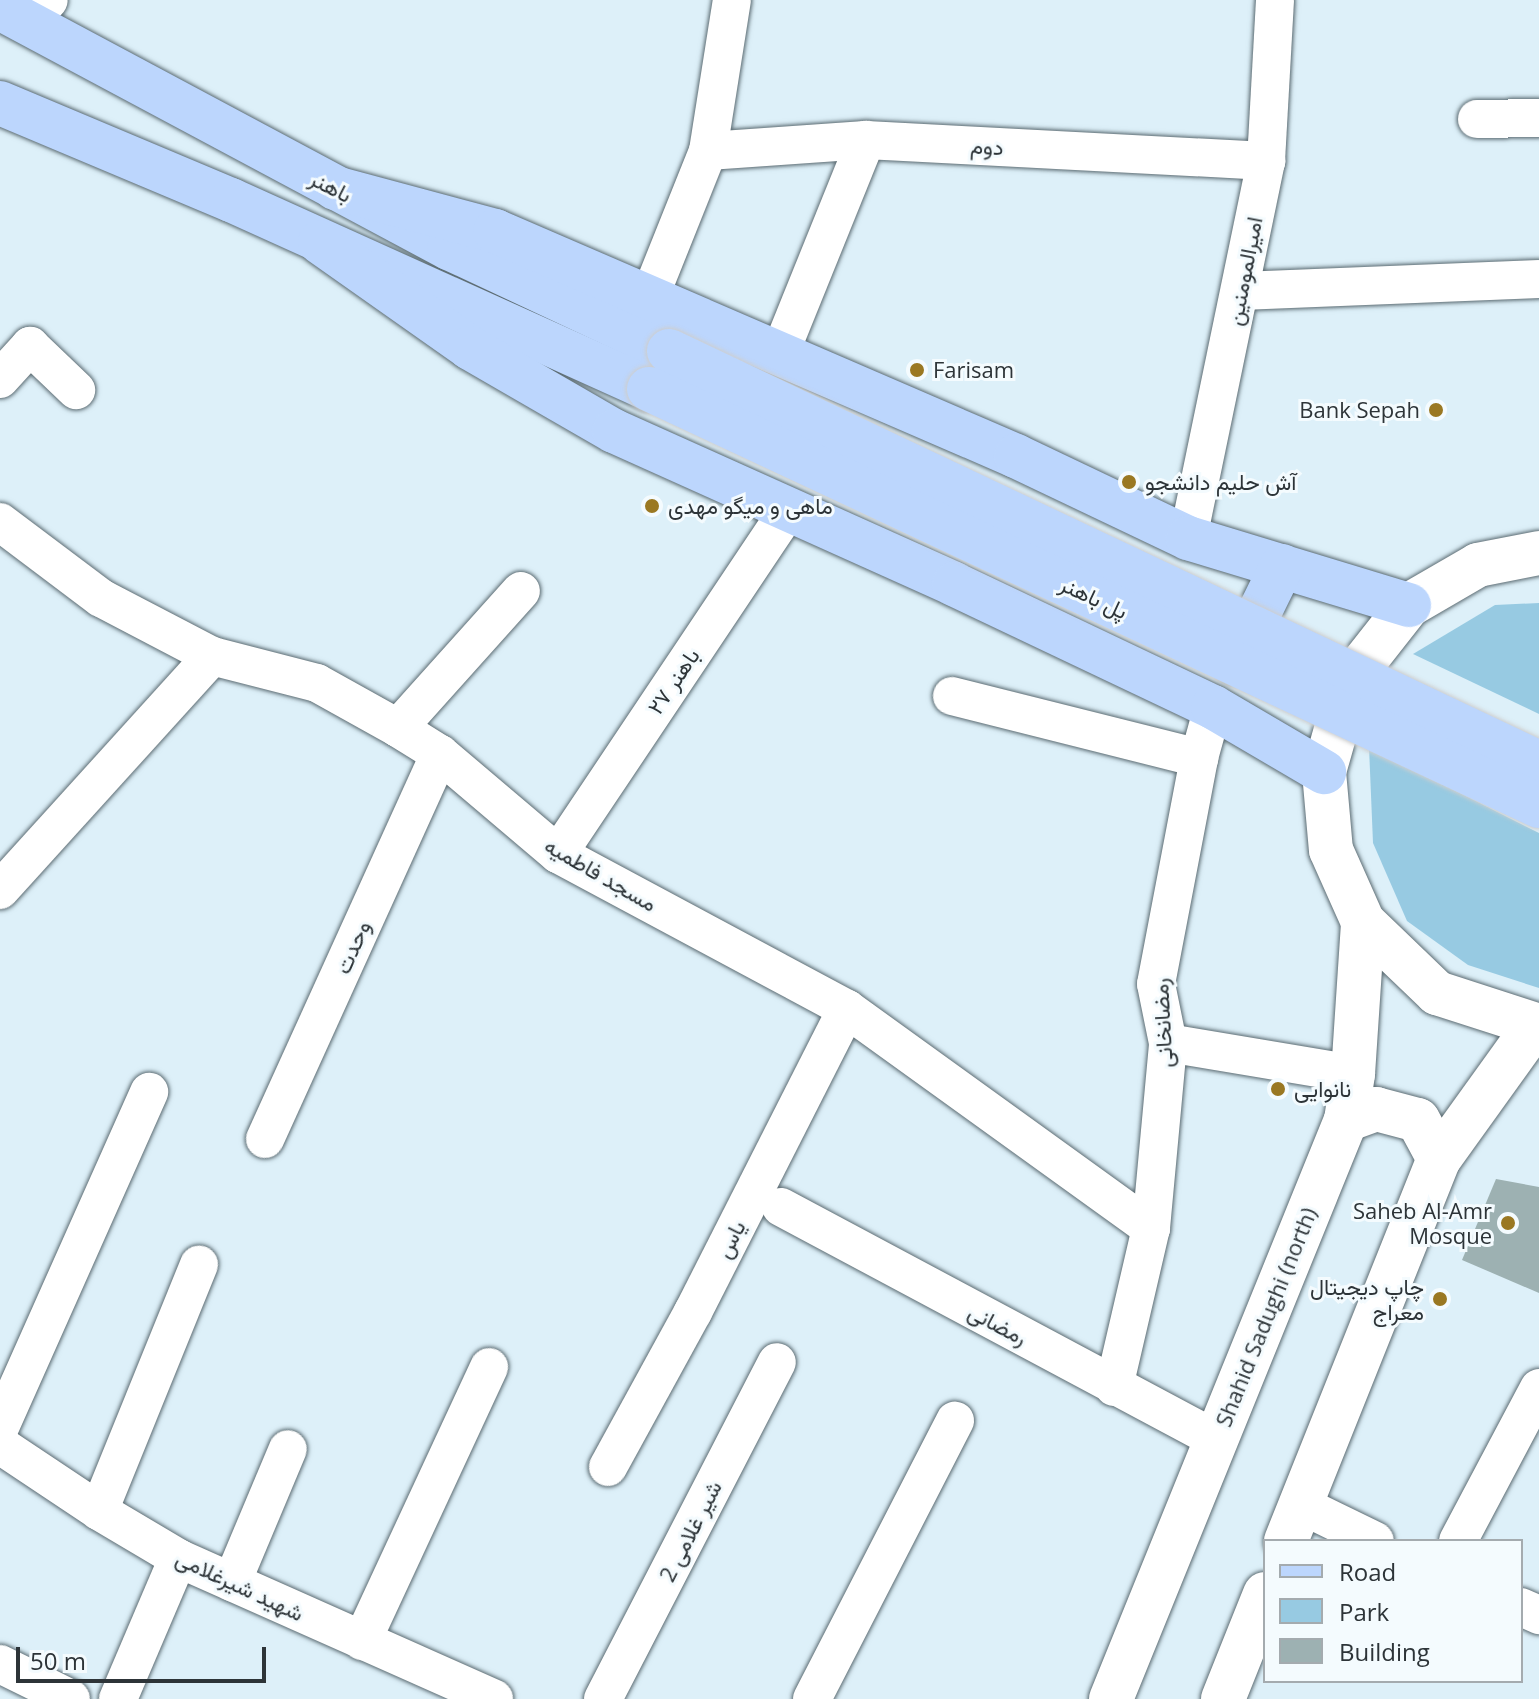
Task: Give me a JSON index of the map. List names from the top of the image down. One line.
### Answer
{"streets":{"main road":["باهنر","پل باهنر","Shahid Sadughi (north)"],"street":["دوم","امیرالمومنین","باهنر ۲۷","مسجد فاطمیه","وحدت","رمضانخانی","یاس","رمضانی","شیر غلامی 2","شهید شیرغلامی"]},"crossings":[["دوم","امیرالمومنین"],["باهنر","پل باهنر"],["باهنر ۲۷","مسجد فاطمیه"],["مسجد فاطمیه","وحدت"],["مسجد فاطمیه","رمضانخانی"],["مسجد فاطمیه","یاس"],["رمضانخانی","رمضانی"],["Shahid Sadughi (north)","رمضانی"]],"places":["Farisam","Bank Sepah","آش حلیم دانشجو","ماهی و میگو مهدی","نانوایی","Saheb Al-Amr Mosque","چاپ دیجیتال معراج"],"legend":["Road","Park","Building"],"scale_bar":"50 m"}
